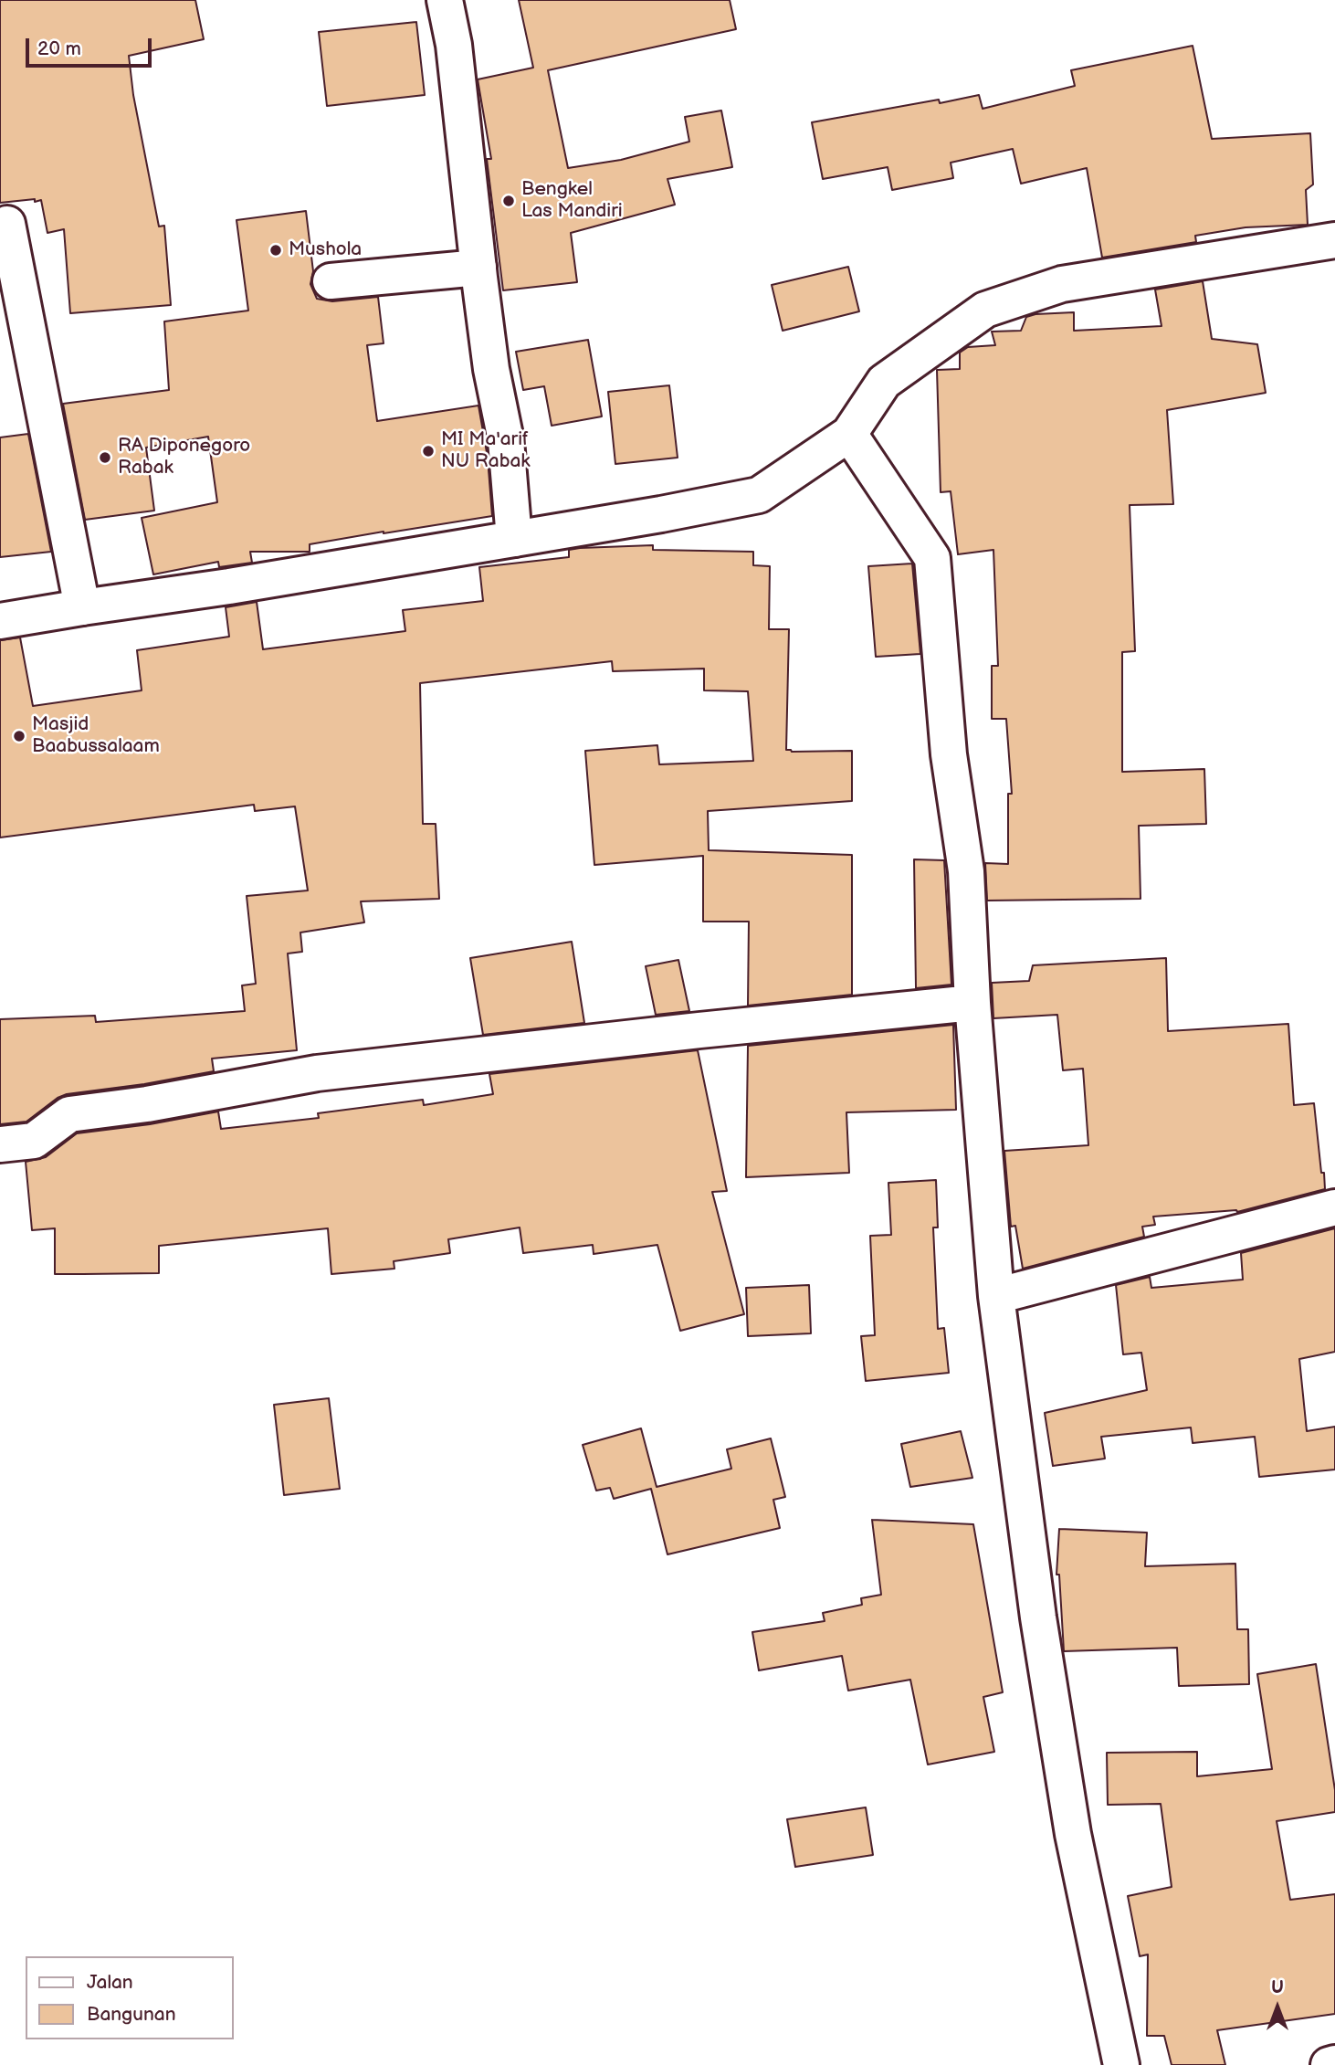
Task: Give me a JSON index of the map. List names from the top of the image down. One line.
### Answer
{"places":["Bengkel Las Mandiri","Mushola","MI Ma'arif NU Rabak","RA Diponegoro Rabak","Masjid Baabussalaam"],"legend":["Jalan","Bangunan"],"scale_bar":"20 m","north":"top"}
